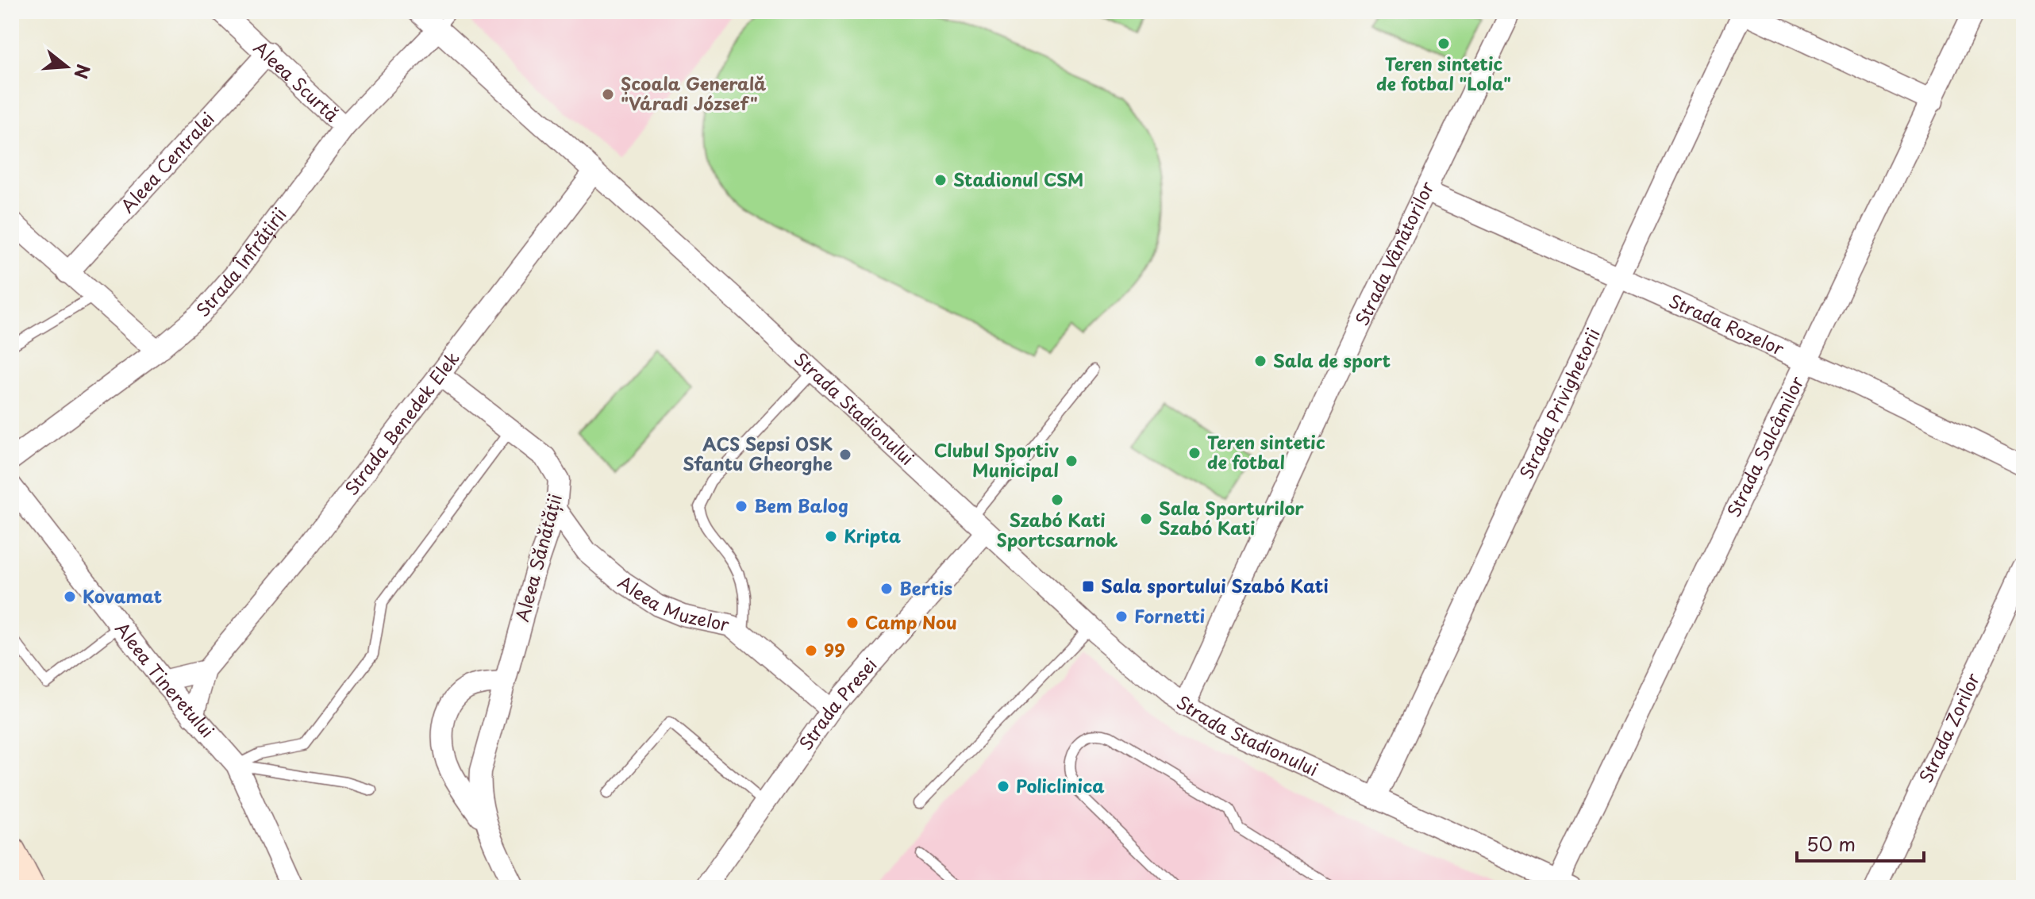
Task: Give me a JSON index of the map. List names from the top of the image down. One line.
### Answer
{"streets":{"street":["Aleea Scurtă","Aleea Centralei","Strada Vânătorilor","Strada Înfrățirii","Strada Rozelor","Strada Privighetorii","Strada Stadionului","Strada Benedek Elek","Strada Salcâmilor","Aleea Sănătății","Aleea Muzelor","Aleea Tineretului","Strada Presei","Strada Zorilor"]},"crossings":[["Aleea Scurtă","Aleea Centralei"],["Aleea Scurtă","Strada Înfrățirii"],["Strada Vânătorilor","Strada Rozelor"],["Strada Vânătorilor","Strada Stadionului"],["Strada Înfrățirii","Strada Stadionului"],["Strada Rozelor","Strada Privighetorii"],["Strada Rozelor","Strada Salcâmilor"],["Strada Privighetorii","Strada Stadionului"],["Strada Stadionului","Strada Benedek Elek"],["Strada Stadionului","Strada Salcâmilor"],["Strada Stadionului","Strada Presei"],["Strada Benedek Elek","Aleea Sănătății"],["Strada Benedek Elek","Aleea Tineretului"],["Aleea Sănătății","Aleea Muzelor"],["Aleea Muzelor","Strada Presei"]],"places":{"other":["Teren sintetic de fotbal \"Lola\"","Școala Generală \"Váradi József\"","Stadionul CSM","Sala de sport","Teren sintetic de fotbal","ACS Sepsi OSK Sfantu Gheorghe","Clubul Sportiv Municipal","Szabó Kati Sportcsarnok","Bem Balog","Sala Sporturilor Szabó Kati","Kripta","Bertis","Kovamat","Fornetti","Camp Nou","99","Policlinica"],"transit":["Sala sportului Szabó Kati"]},"scale_bar":"50 m","north":"right"}
